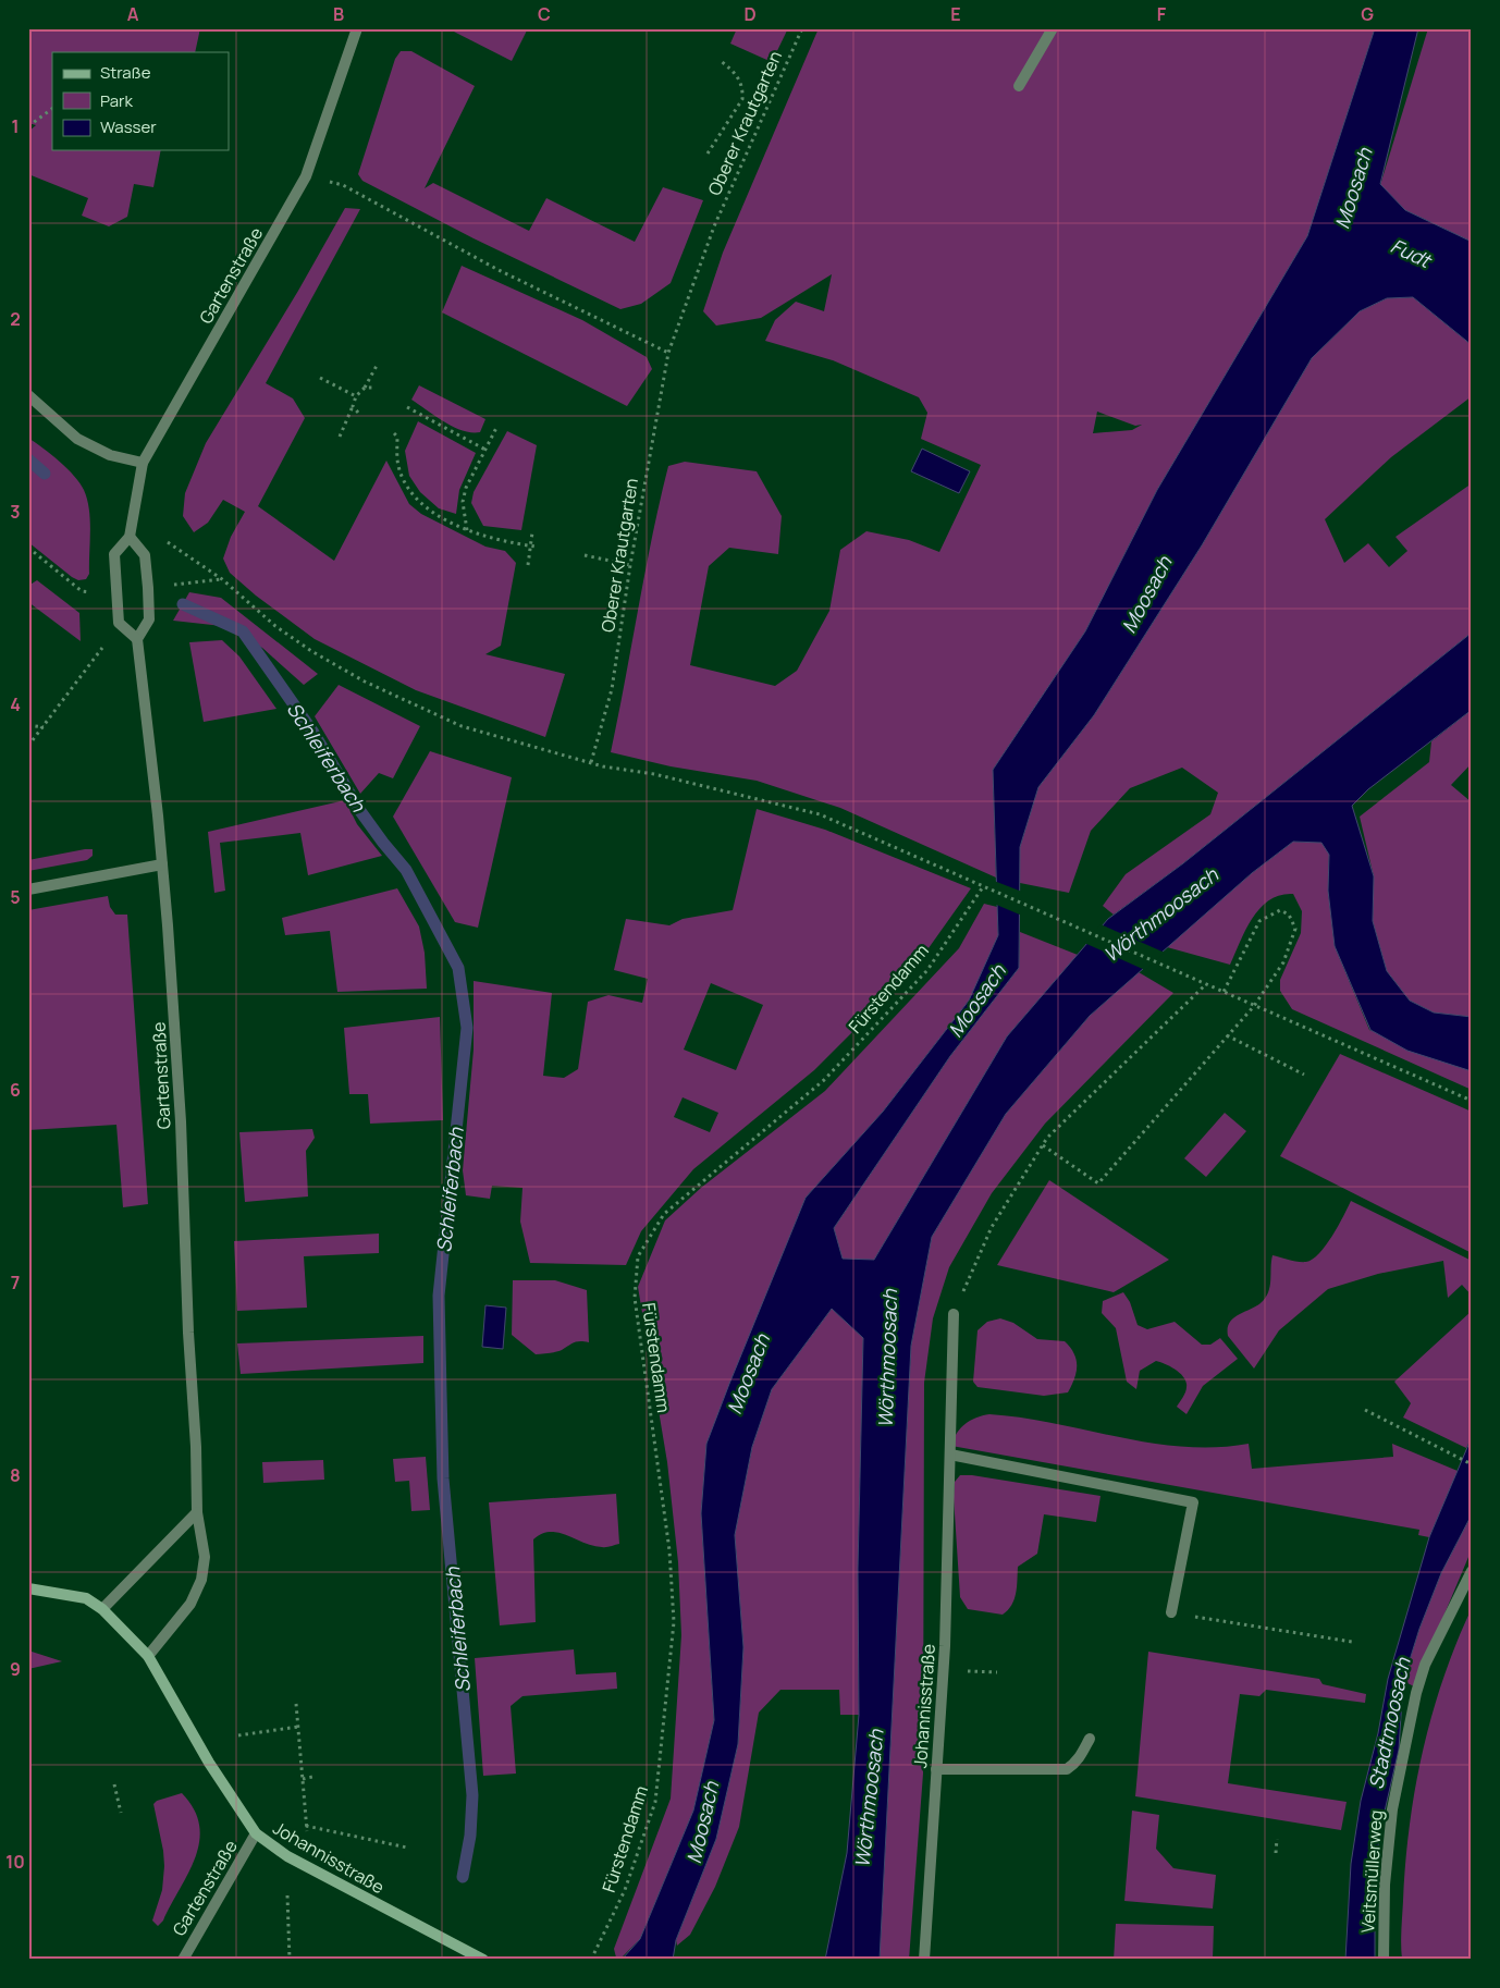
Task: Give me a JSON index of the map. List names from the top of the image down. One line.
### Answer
{"streets":{"main road":["Johannisstraße"],"street":["Gartenstraße","Veitsmüllerweg"],"path":["Oberer Krautgarten","Fürstendamm"]},"crossings":[["Gartenstraße","Johannisstraße"]],"water":["Moosach","Fudt","Schleiferbach","Wörthmoosach","Stadtmoosach"],"legend":["Straße","Park","Wasser"],"grid":{"columns":["A","B","C","D","E","F","G"],"rows":["1","2","3","4","5","6","7","8","9","10"]}}
